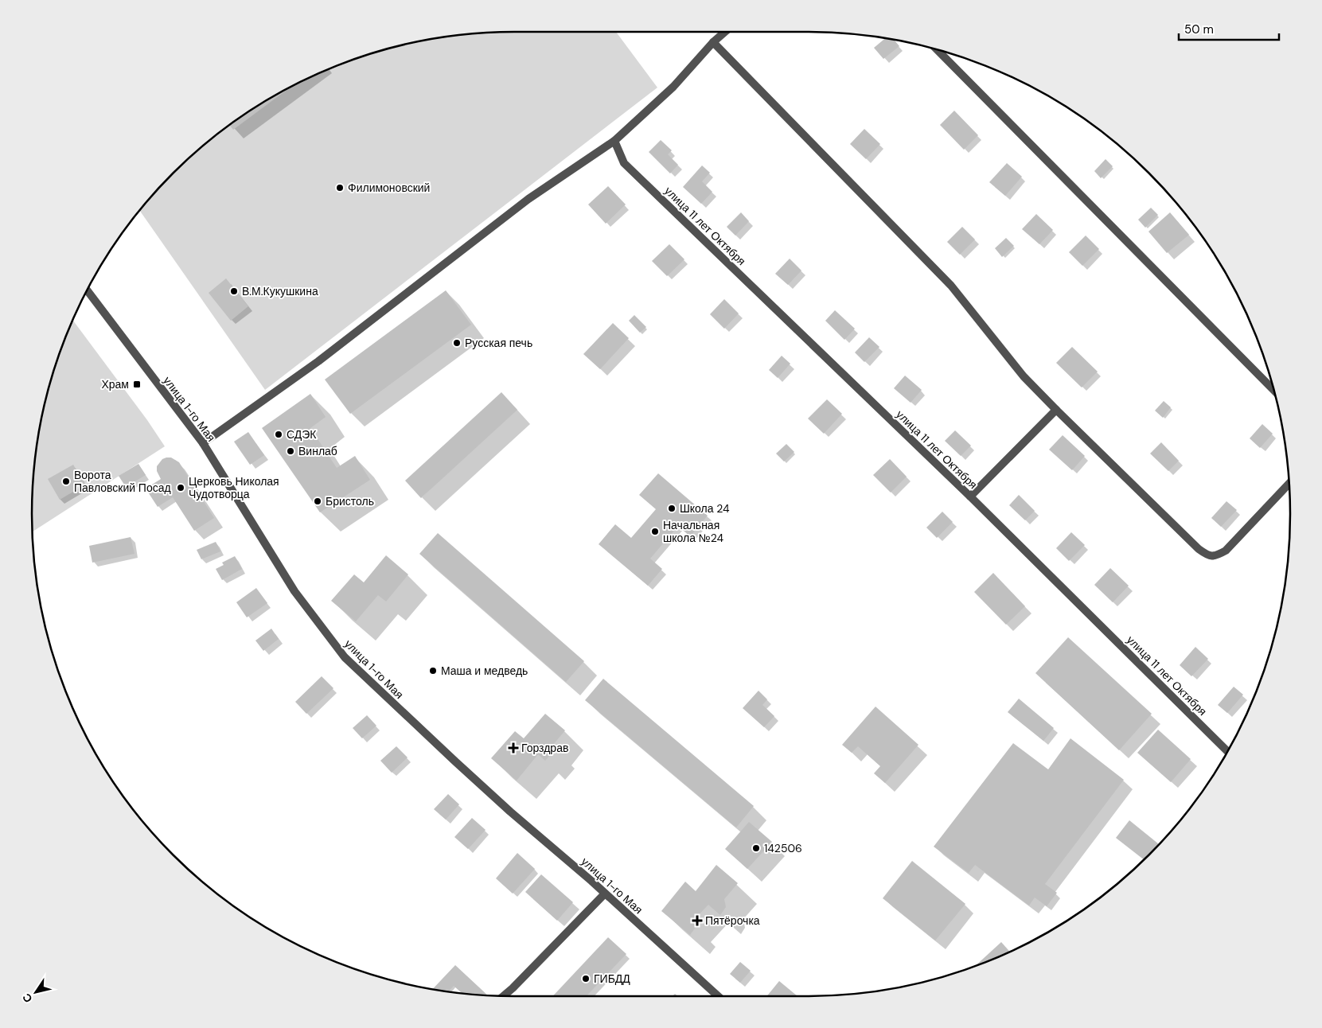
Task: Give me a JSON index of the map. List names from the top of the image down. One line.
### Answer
{"streets":{"street":["улица 11 лет Октября","улица 1-го Мая"]},"places":{"other":["Филимоновский","В.М.Кукушкина","Русская печь","СДЭК","Винлаб","Ворота Павловский Посад","Церковь Николая Чудотворца","Бристоль","Школа 24","Начальная школа №24","Маша и медведь","142506","ГИБДД"],"transit":["Храм"],"health":["Горздрав","Пятёрочка"]},"scale_bar":"50 m","north":"bottom left"}
